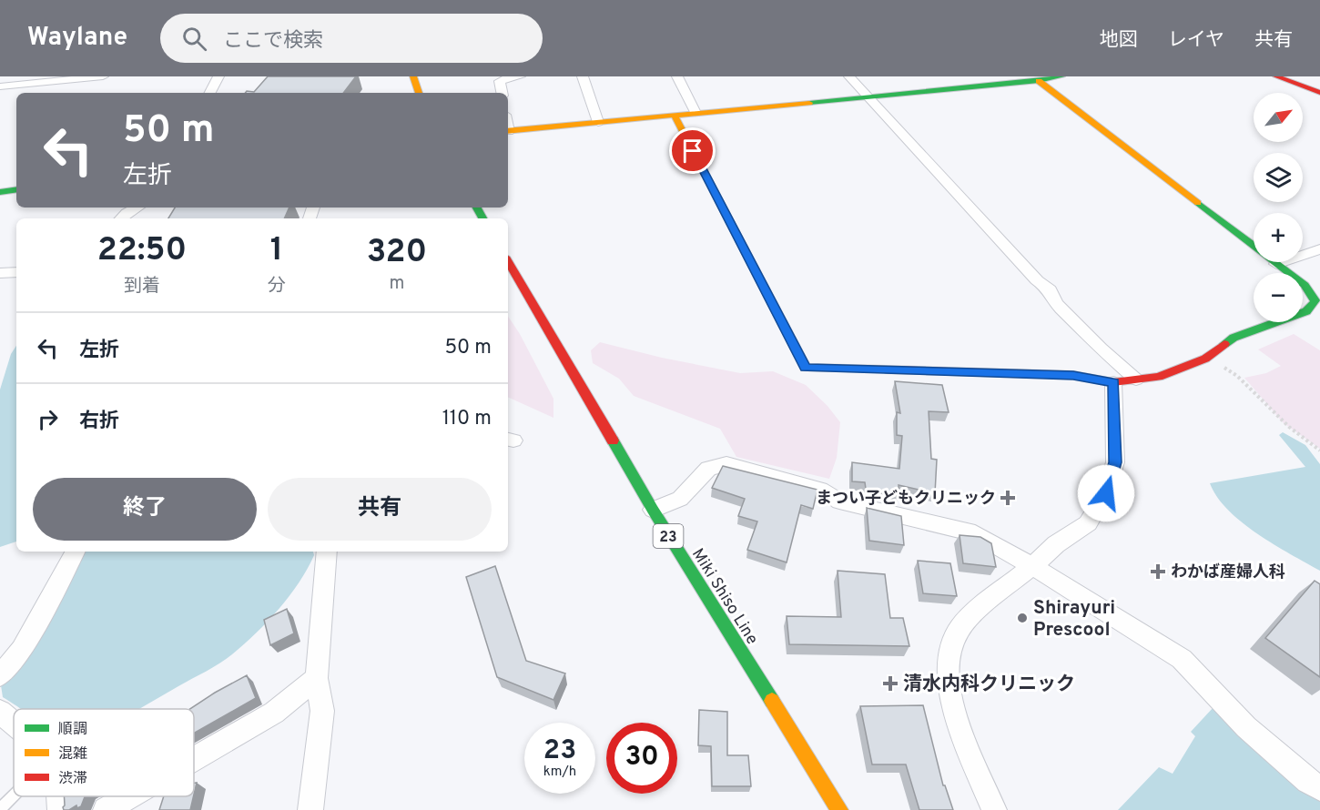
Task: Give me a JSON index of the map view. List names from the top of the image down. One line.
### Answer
{"streets":{"street":["23","Miki Shiso Line"]},"places":{"health":["まつい子どもクリニック","わかば産婦人科","清水内科クリニック"],"other":["Shirayuri Prescool"]},"legend":["順調","混雑","渋滞"],"north":"top right","page":{"header":"Waylane","search":"ここで検索","nav":["地図","レイヤ","共有"],"map_buttons":["+","−"],"turn":["50 m","左折"],"eta":["22:50","到着","1","分","320","m"],"list":[{"name":"左折","value":"50 m"},{"name":"右折","value":"110 m"}],"buttons":["終了","共有"],"speed":"23 km/h","limit":"30"}}
